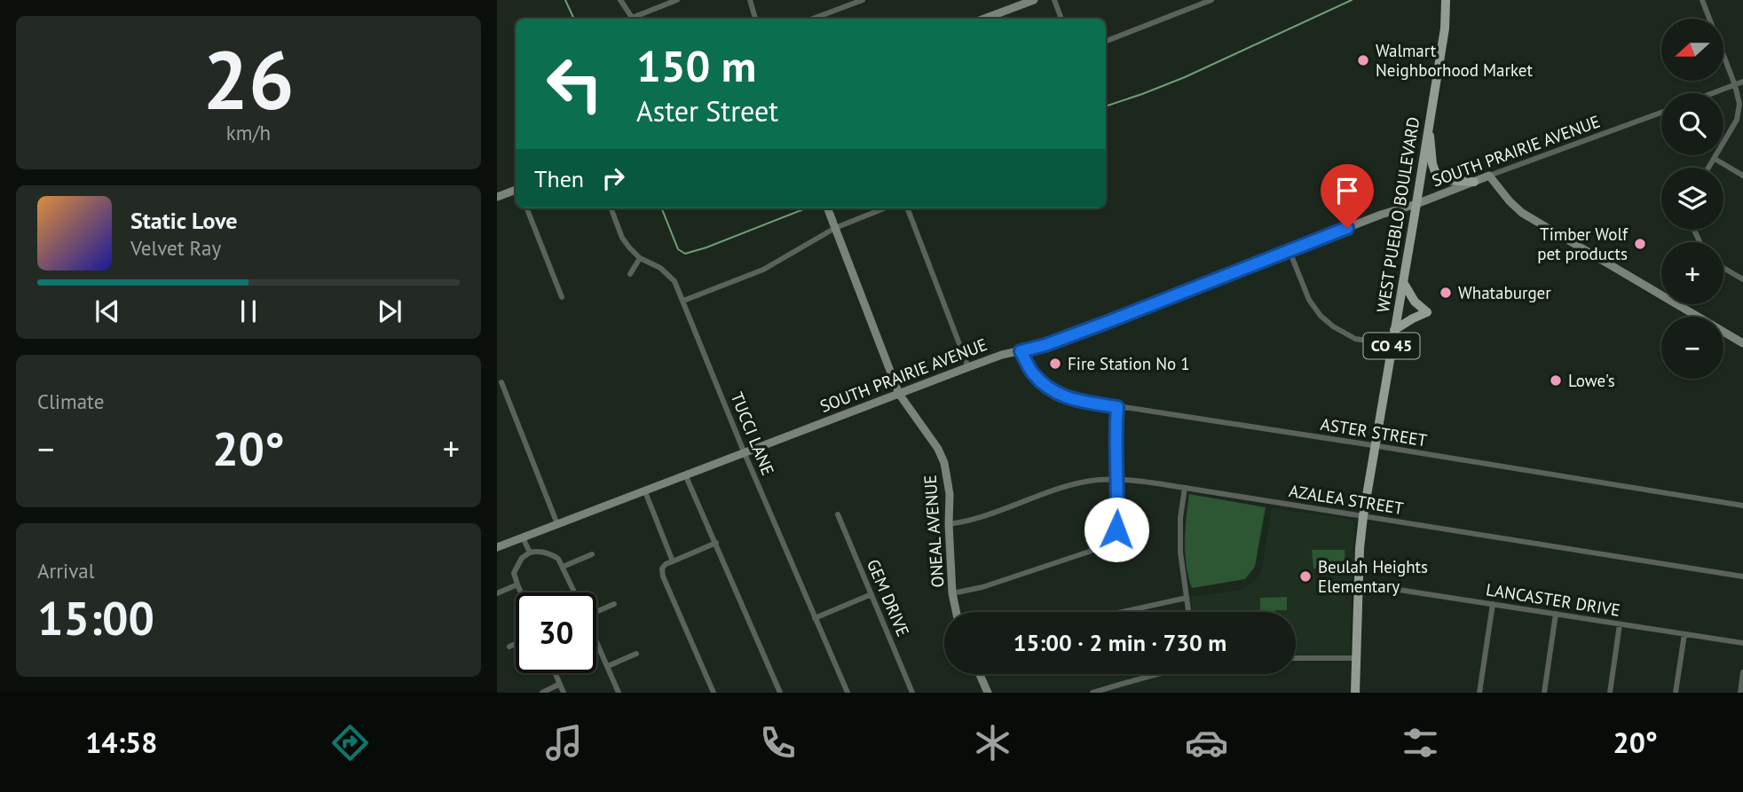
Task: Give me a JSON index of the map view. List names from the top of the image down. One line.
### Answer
{"streets":{"main road":["SOUTH PRAIRIE AVENUE","WEST PUEBLO BOULEVARD","CO 45","ONEAL AVENUE"],"street":["ASTER STREET","TUCCI LANE","AZALEA STREET","GEM DRIVE","LANCASTER DRIVE"]},"crossings":[["SOUTH PRAIRIE AVENUE","WEST PUEBLO BOULEVARD"],["SOUTH PRAIRIE AVENUE","ASTER STREET"],["SOUTH PRAIRIE AVENUE","TUCCI LANE"],["SOUTH PRAIRIE AVENUE","ONEAL AVENUE"],["WEST PUEBLO BOULEVARD","ASTER STREET"],["WEST PUEBLO BOULEVARD","AZALEA STREET"],["WEST PUEBLO BOULEVARD","LANCASTER DRIVE"],["AZALEA STREET","ONEAL AVENUE"]],"places":["Walmart Neighborhood Market","Timber Wolf pet products","Whataburger","Fire Station No 1","Lowe's","Beulah Heights Elementary"],"north":"left","page":{"tile":[["26","km/h"],"Climate",["Arrival","15:00"]],"map_buttons":["+","−"],"turn":["150 m","Aster Street"],"then":"Then","song":["Static Love","Velvet Ray"],"heat":["−","20°","+"],"limit":"30","trip":"15:00 · 2 min · 730 m","tabs":["14:58","20°"]}}
